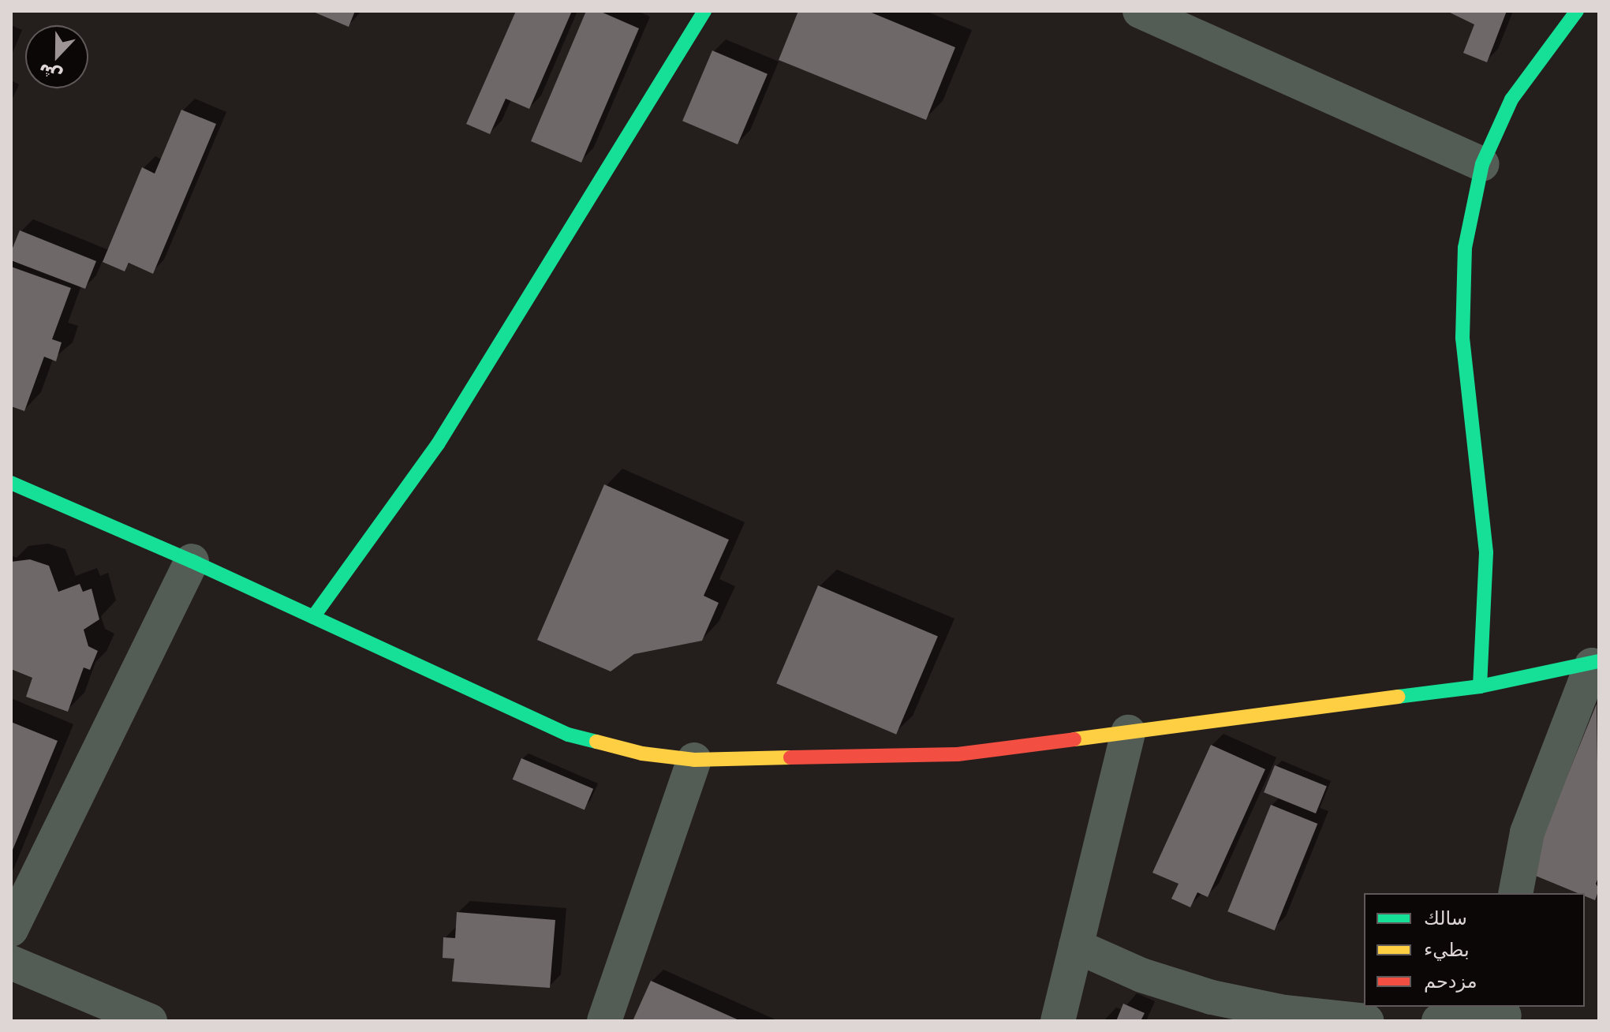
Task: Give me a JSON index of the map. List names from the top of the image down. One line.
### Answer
{"legend":["سالك","بطيء","مزدحم"],"north":"bottom"}
